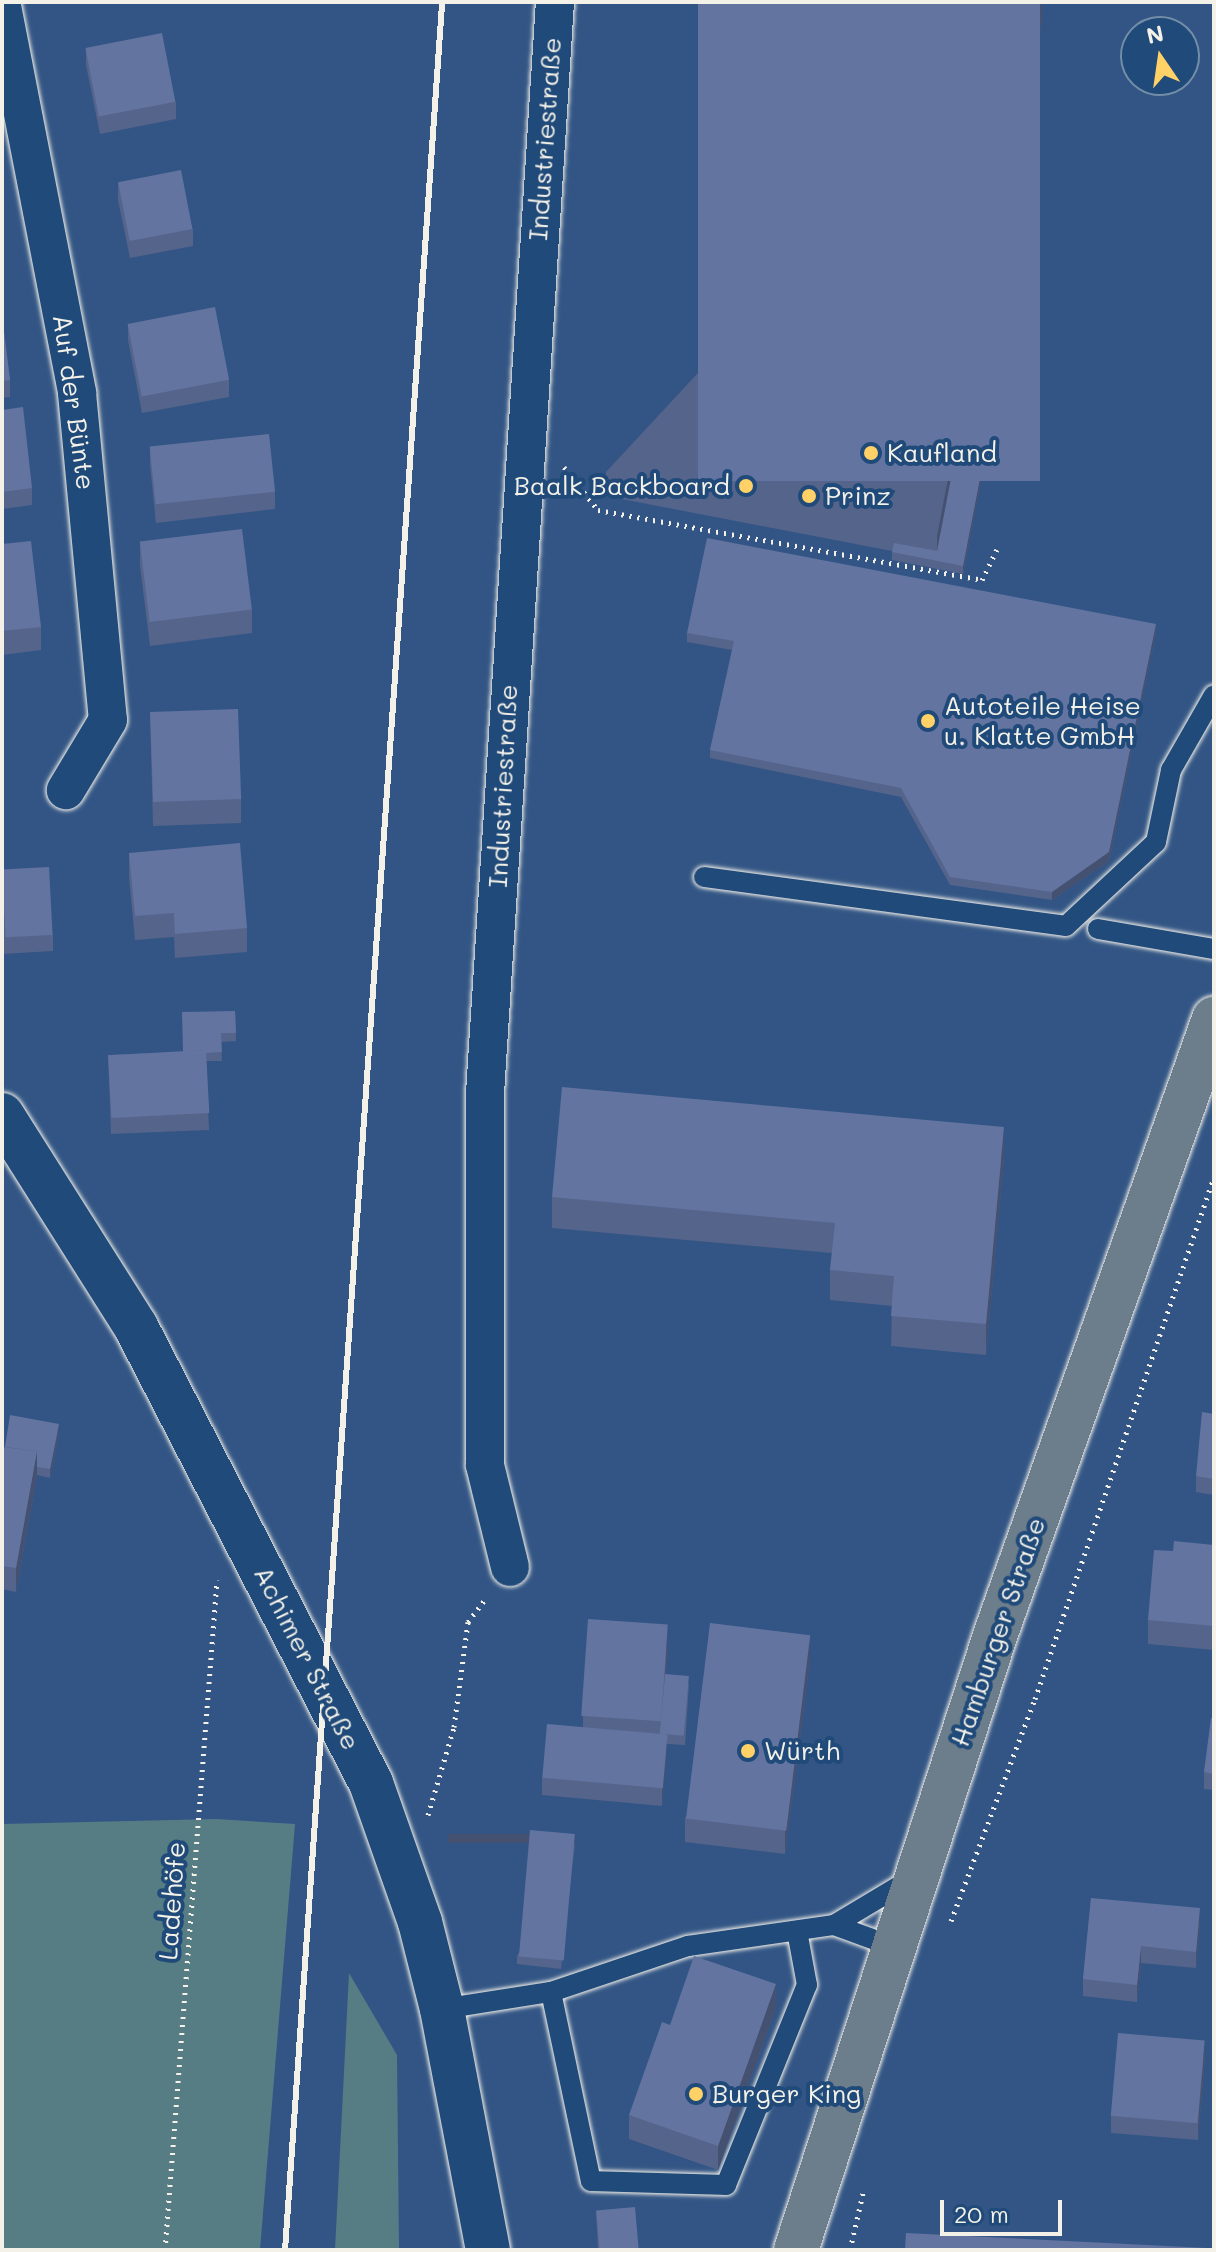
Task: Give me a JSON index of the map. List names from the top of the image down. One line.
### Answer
{"streets":{"main road":["Hamburger Straße","Achimer Straße"],"street":["Industriestraße","Auf der Bünte"],"path":["Ladehöfe"]},"places":["Kaufland","Baalk Backboard","Prinz","Autoteile Heise u. Klatte GmbH","Würth","Burger King"],"scale_bar":"20 m","north":"top"}
